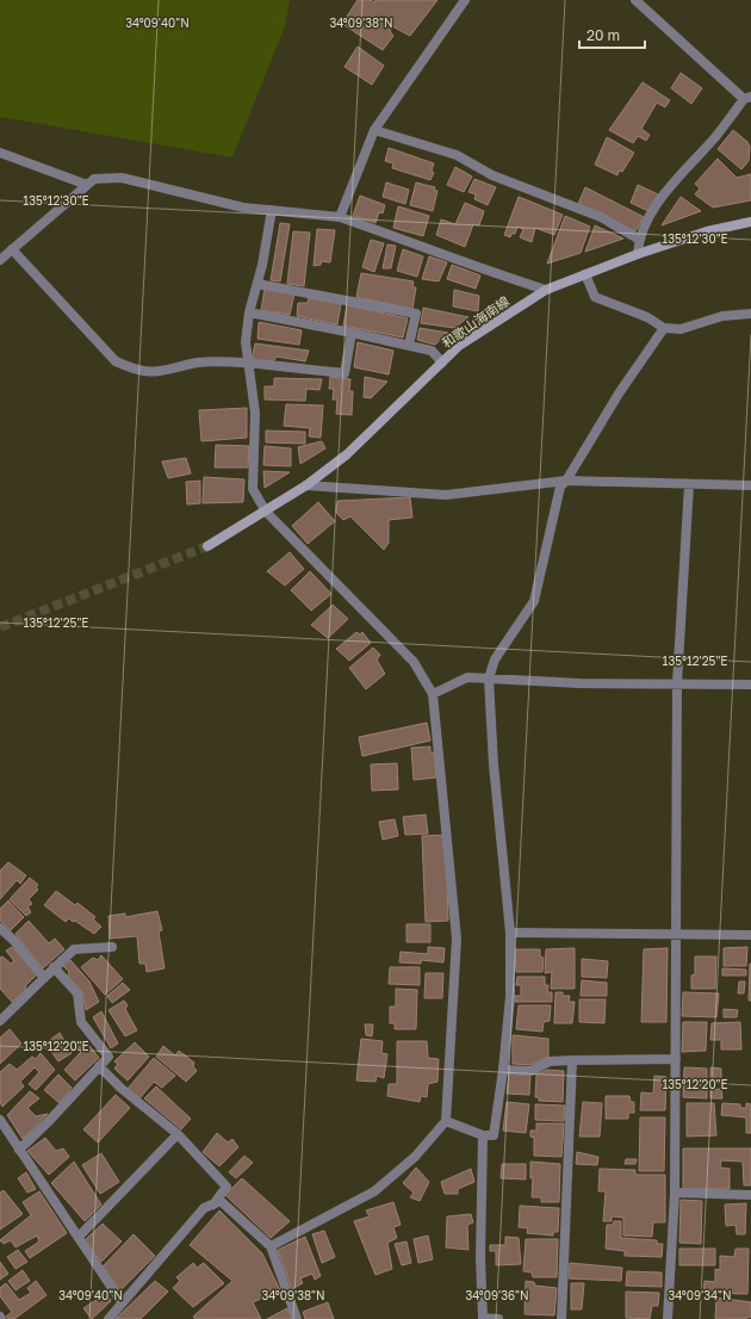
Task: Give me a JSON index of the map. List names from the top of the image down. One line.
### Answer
{"streets":{"main road":["和歌山海南線"]},"scale_bar":"20 m","coordinates":["34°09'40\"N","34°09'38\"N","135°12'30\"E","135°12'25\"E","135°12'20\"E","34°09'36\"N","34°09'34\"N"]}
